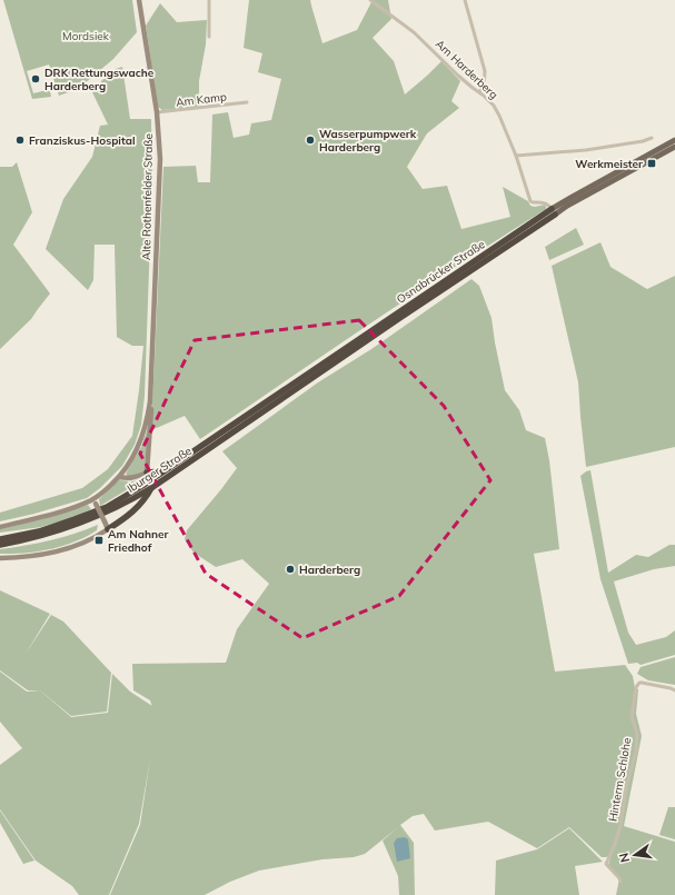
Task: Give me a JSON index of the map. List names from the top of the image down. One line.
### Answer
{"streets":{"highway":["Osnabrücker Straße","Iburger Straße"],"street":["Am Harderberg","Am Kamp","Alte Rothenfelder Straße","Hinterm Schlohe"]},"crossings":[["Am Harderberg","Osnabrücker Straße"],["Am Kamp","Alte Rothenfelder Straße"],["Alte Rothenfelder Straße","Iburger Straße"],["Osnabrücker Straße","Iburger Straße"]],"parks":["Mordsiek"],"places":{"other":["DRK Rettungswache Harderberg","Franziskus-Hospital","Wasserpumpwerk Harderberg","Harderberg"],"transit":["Werkmeister","Am Nahner Friedhof"]},"north":"left"}
